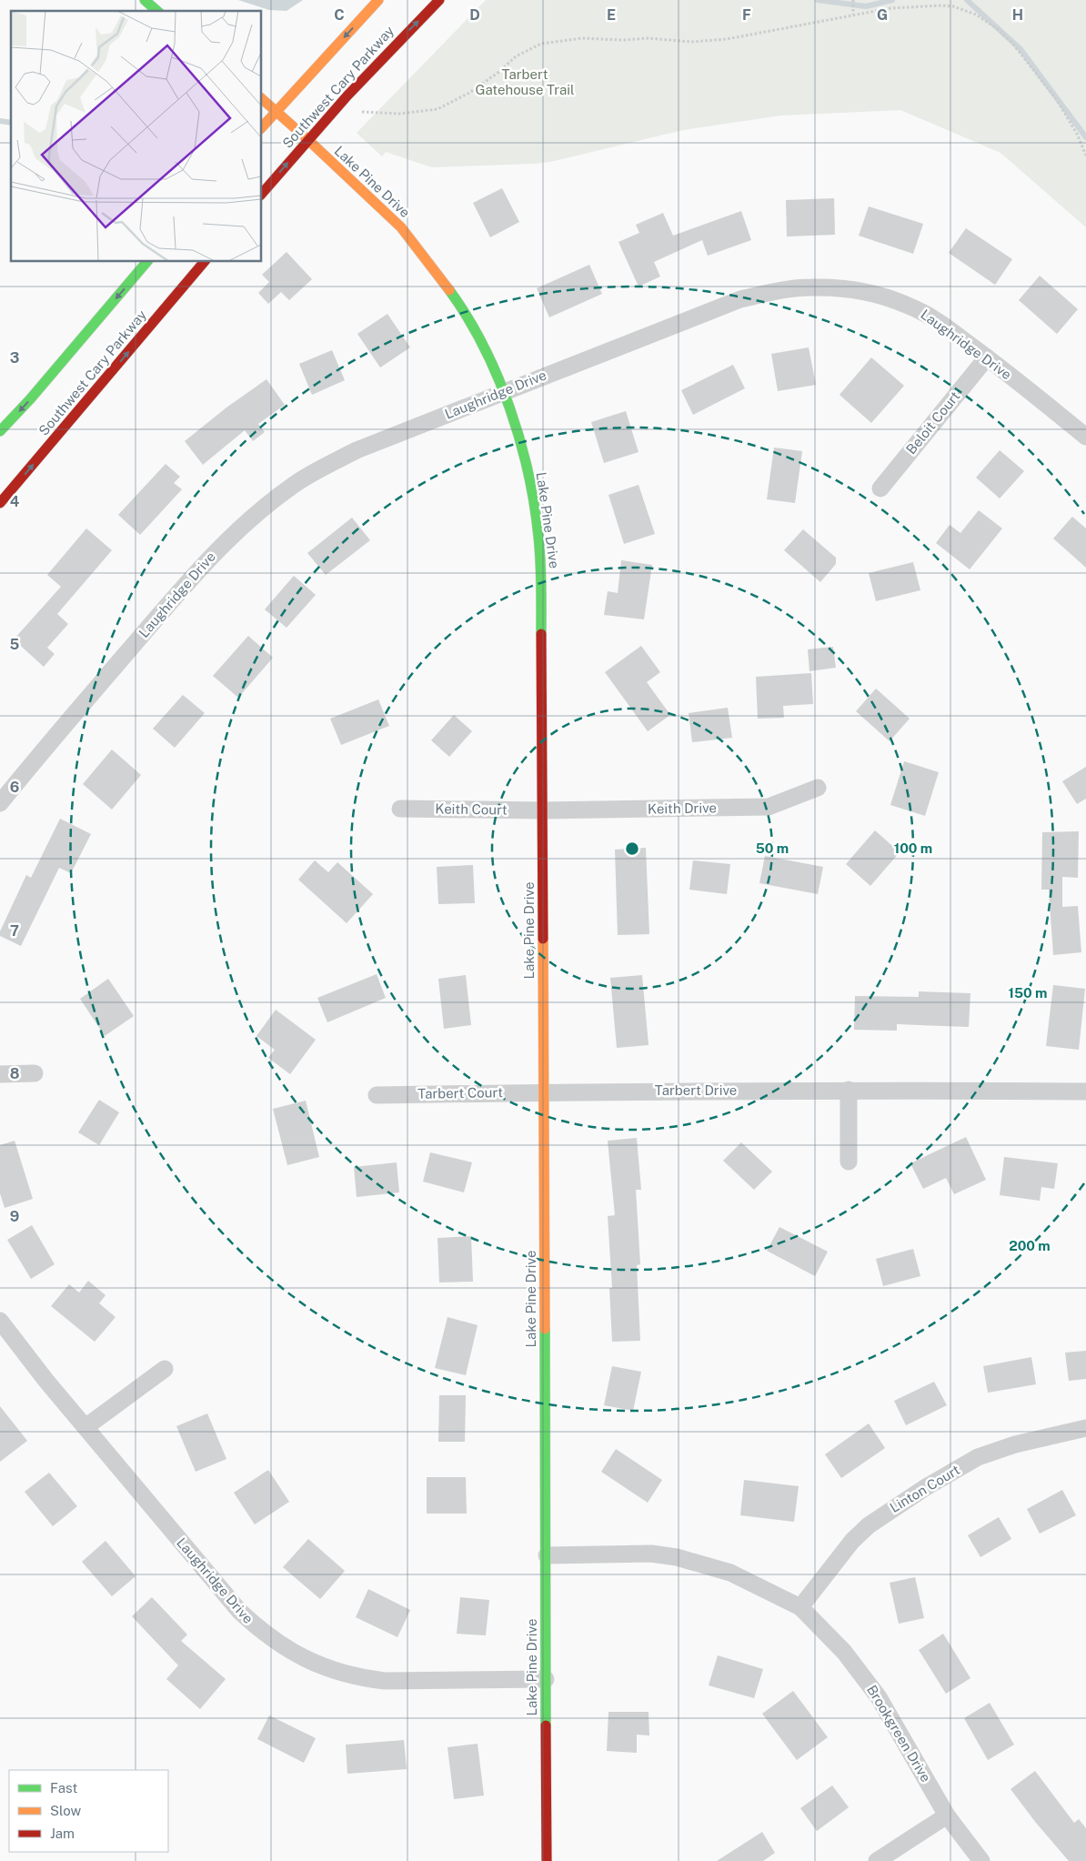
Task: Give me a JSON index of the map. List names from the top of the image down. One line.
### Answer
{"streets":{"street":["Southwest Cary Parkway","Lake Pine Drive","Laughridge Drive","Beloit Court","Keith Drive","Keith Court","Tarbert Drive","Tarbert Court","Linton Court","Brookgreen Drive"]},"crossings":[["Southwest Cary Parkway","Lake Pine Drive"],["Lake Pine Drive","Laughridge Drive"],["Lake Pine Drive","Keith Drive"],["Lake Pine Drive","Keith Court"],["Lake Pine Drive","Tarbert Drive"],["Lake Pine Drive","Tarbert Court"],["Lake Pine Drive","Brookgreen Drive"],["Laughridge Drive","Beloit Court"],["Keith Drive","Keith Court"],["Tarbert Drive","Tarbert Court"],["Linton Court","Brookgreen Drive"]],"parks":["Tarbert Gatehouse Trail"],"legend":["Fast","Slow","Jam"],"grid":{"columns":["C","D","E","F","G","H"],"rows":["3","4","5","6","7","8","9"]},"rings":["50 m","100 m","150 m","200 m"]}
